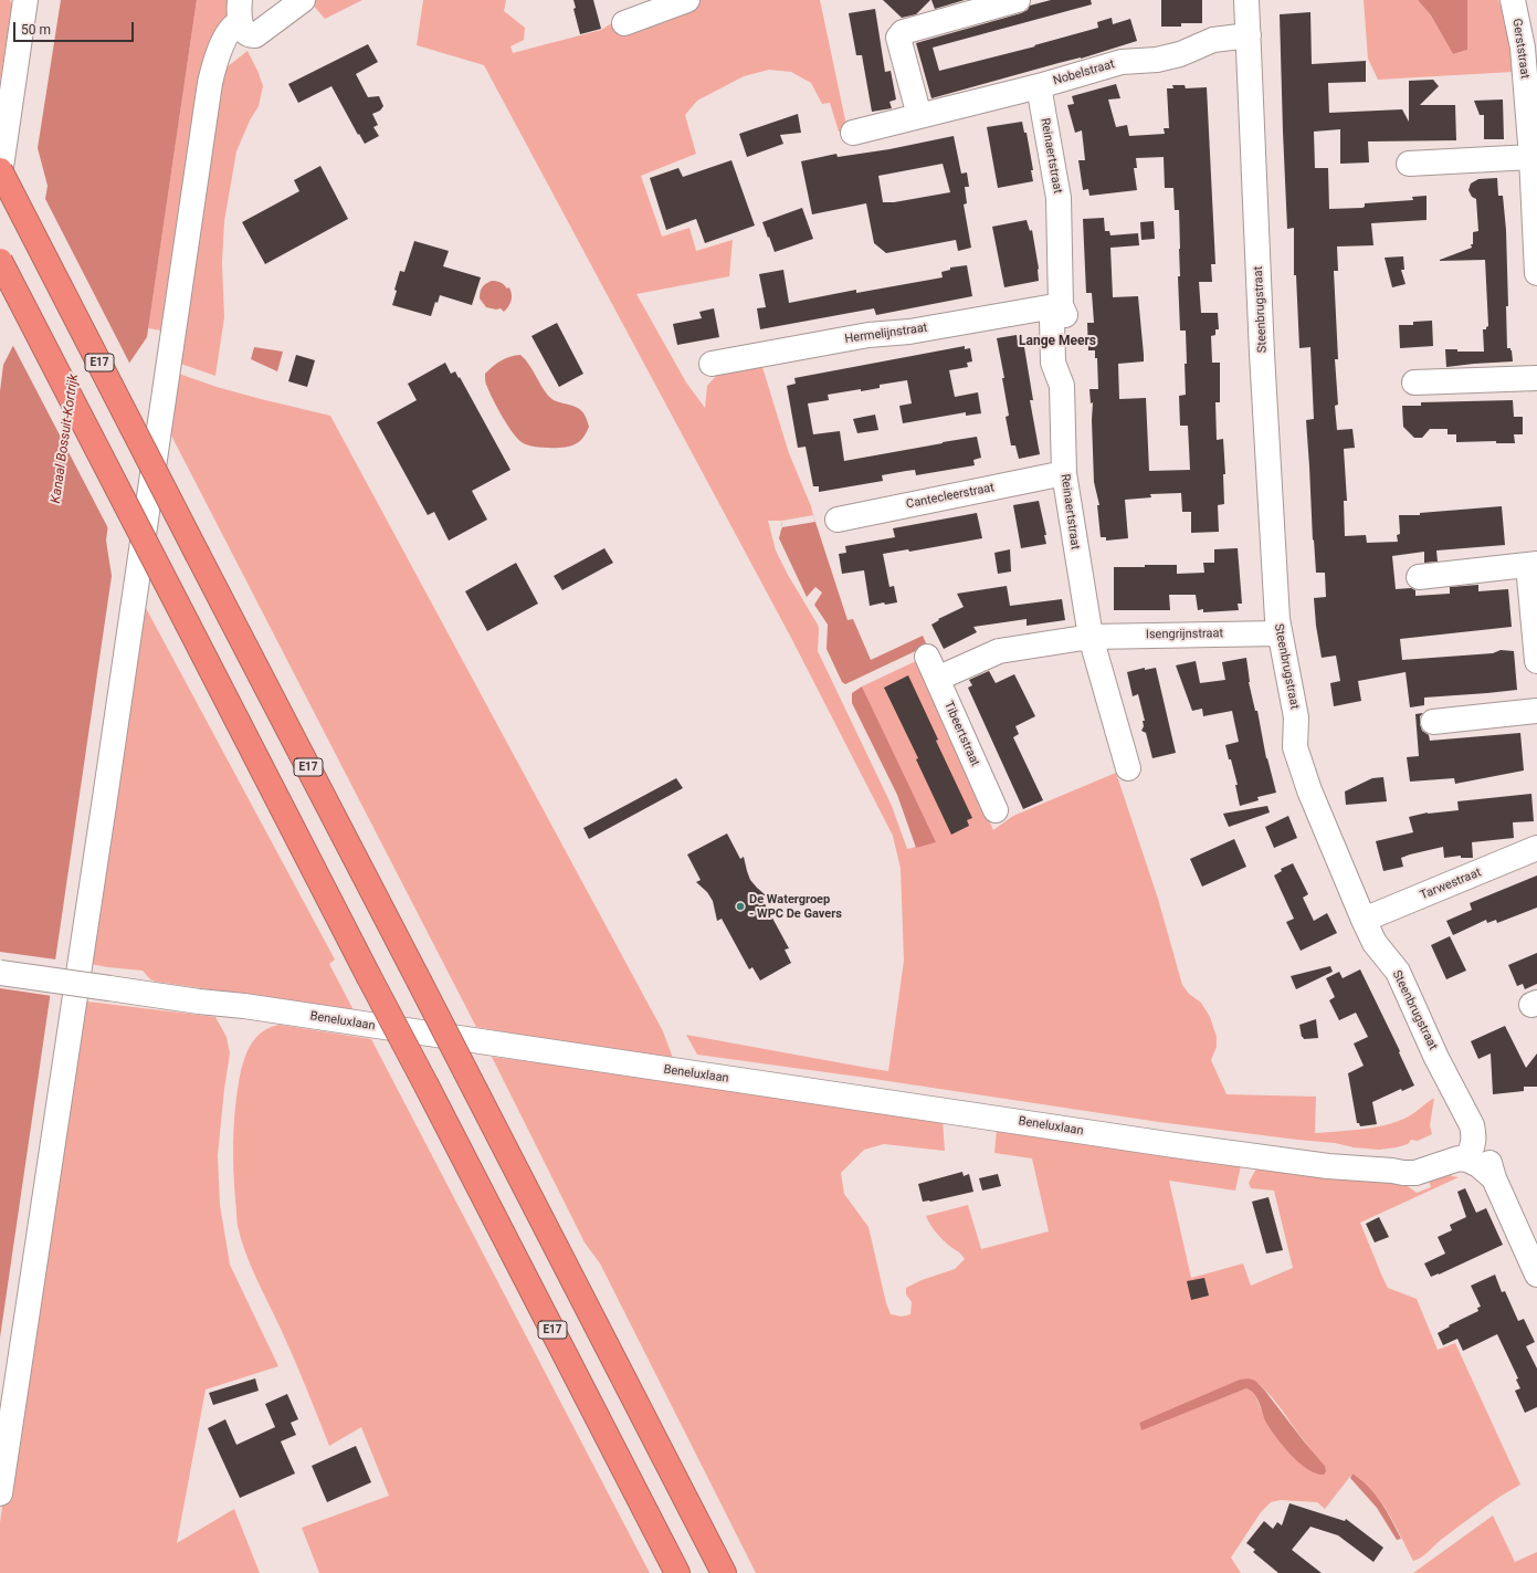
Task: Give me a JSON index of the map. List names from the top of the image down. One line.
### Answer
{"streets":{"highway":["E17"],"street":["Gerststraat","Nobelstraat","Reinaertstraat","Steenbrugstraat","Hermelijnstraat","Cantecleerstraat","Isengrijnstraat","Tibeertstraat","Tarwestraat","Beneluxlaan"]},"crossings":[["Nobelstraat","Reinaertstraat"],["Nobelstraat","Steenbrugstraat"],["Reinaertstraat","Hermelijnstraat"],["Reinaertstraat","Cantecleerstraat"],["Reinaertstraat","Isengrijnstraat"],["Steenbrugstraat","Isengrijnstraat"],["Steenbrugstraat","Tarwestraat"],["Steenbrugstraat","Beneluxlaan"],["Isengrijnstraat","Tibeertstraat"]],"districts":["Lange Meers"],"water":["Kanaal Bossuit-Kortrijk"],"places":["De Watergroep - WPC De Gavers"],"scale_bar":"50 m"}
